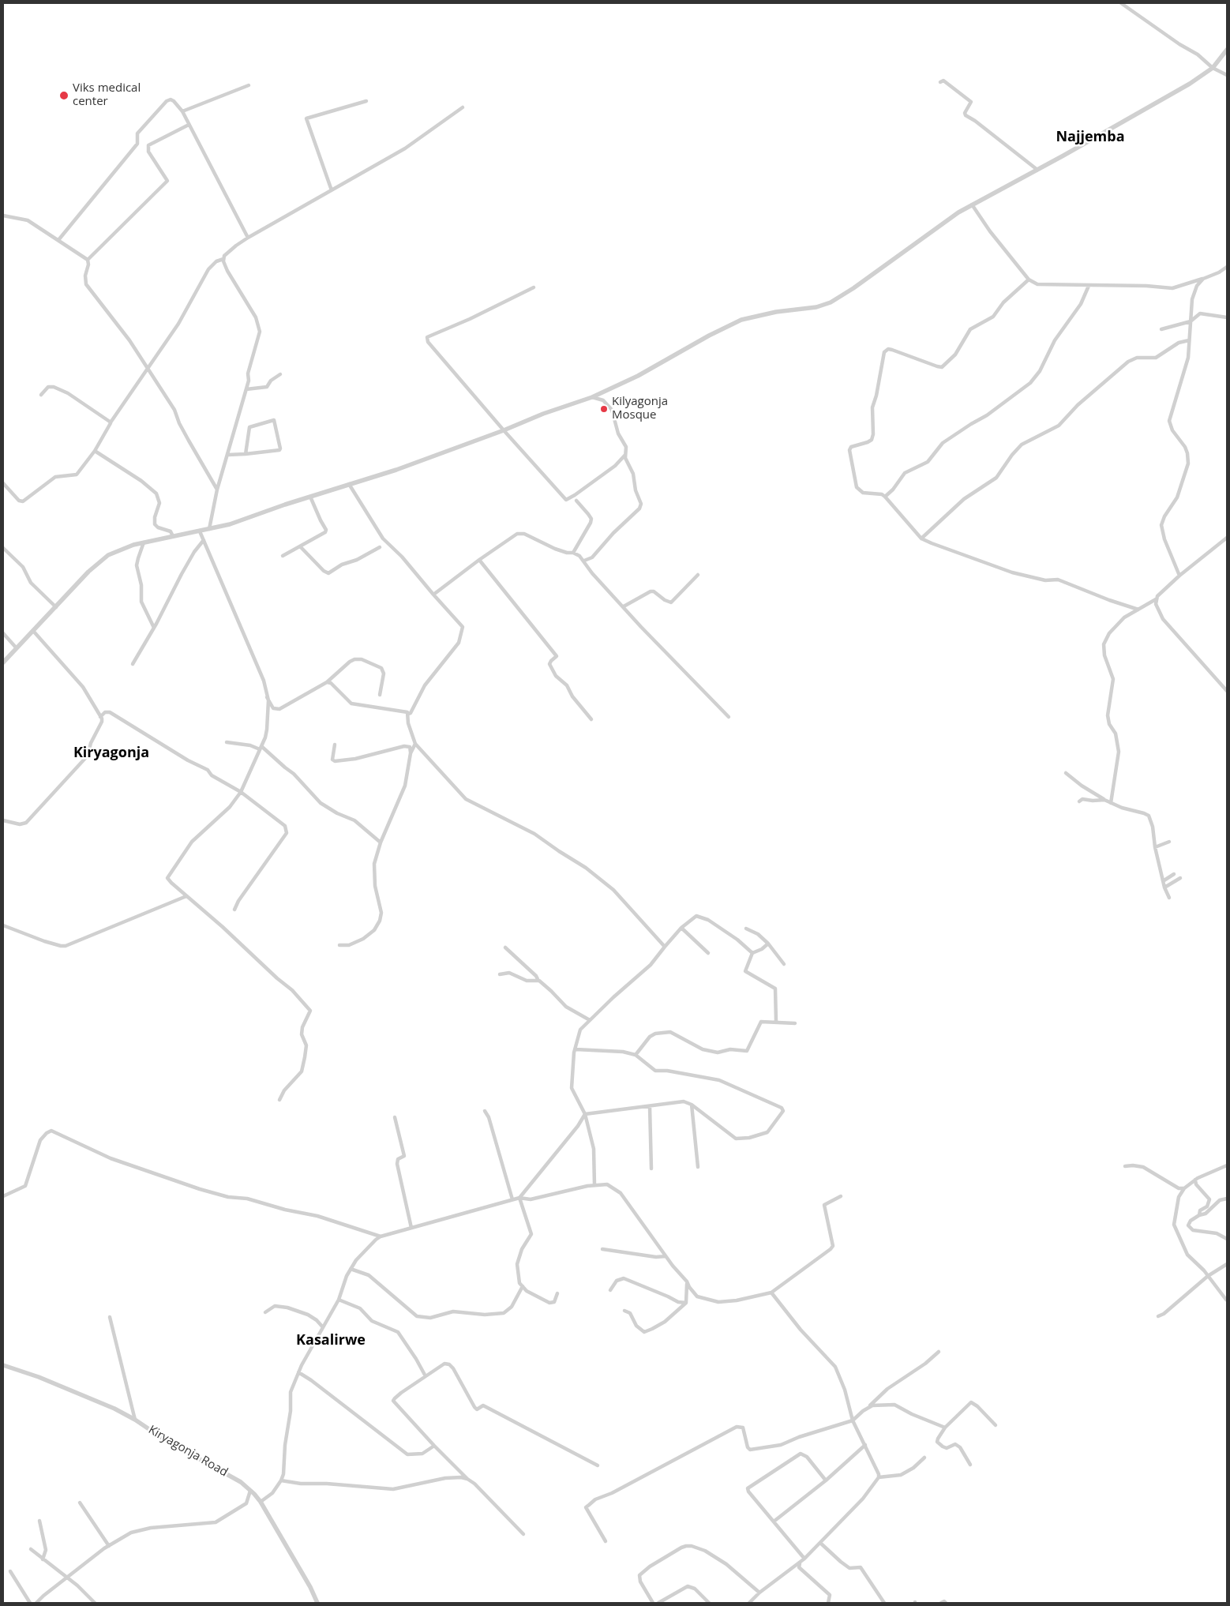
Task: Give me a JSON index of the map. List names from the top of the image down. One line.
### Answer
{"streets":{"street":["Kiryagonja Road"]},"districts":["Najjemba","Kiryagonja","Kasalirwe"],"places":["Viks medical center","Kilyagonja Mosque"]}
